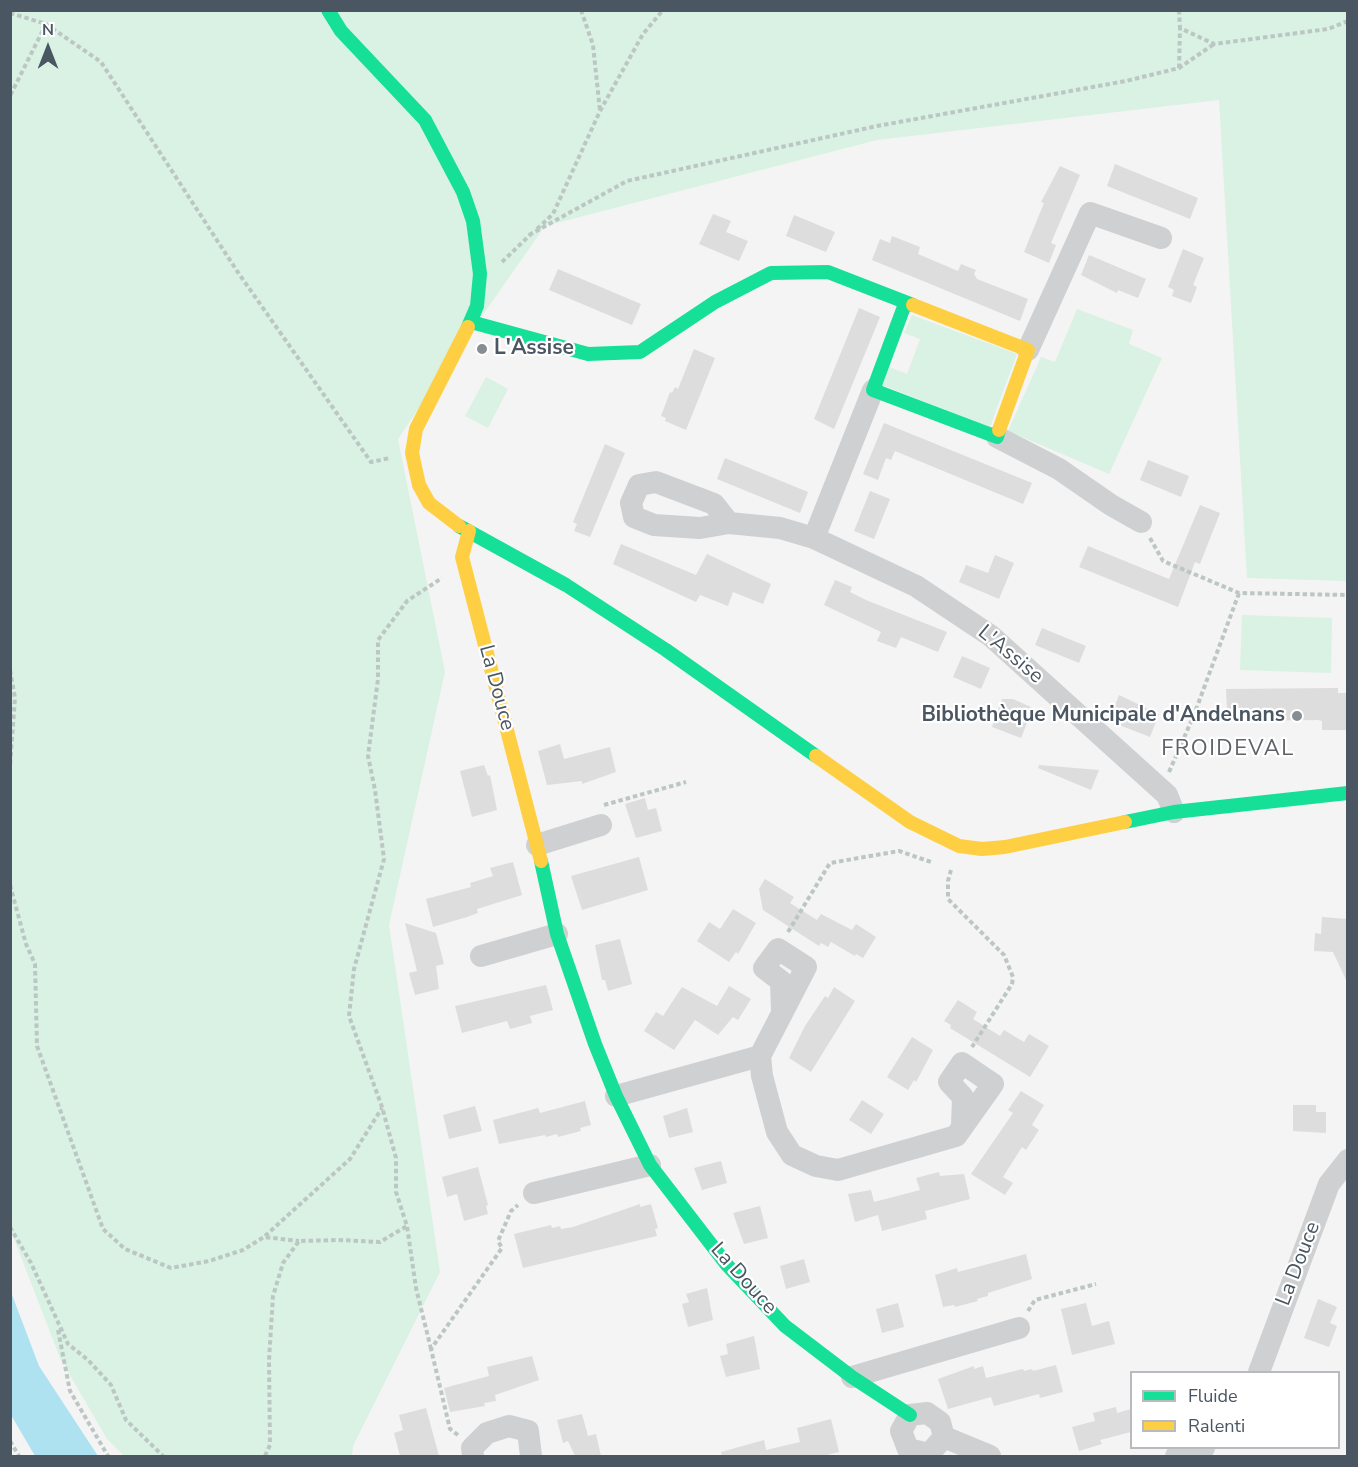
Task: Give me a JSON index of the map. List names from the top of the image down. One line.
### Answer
{"streets":{"street":["L'Assise","La Douce"]},"districts":["FROIDEVAL"],"places":["L'Assise","Bibliothèque Municipale d'Andelnans"],"legend":["Fluide","Ralenti"],"north":"top"}
